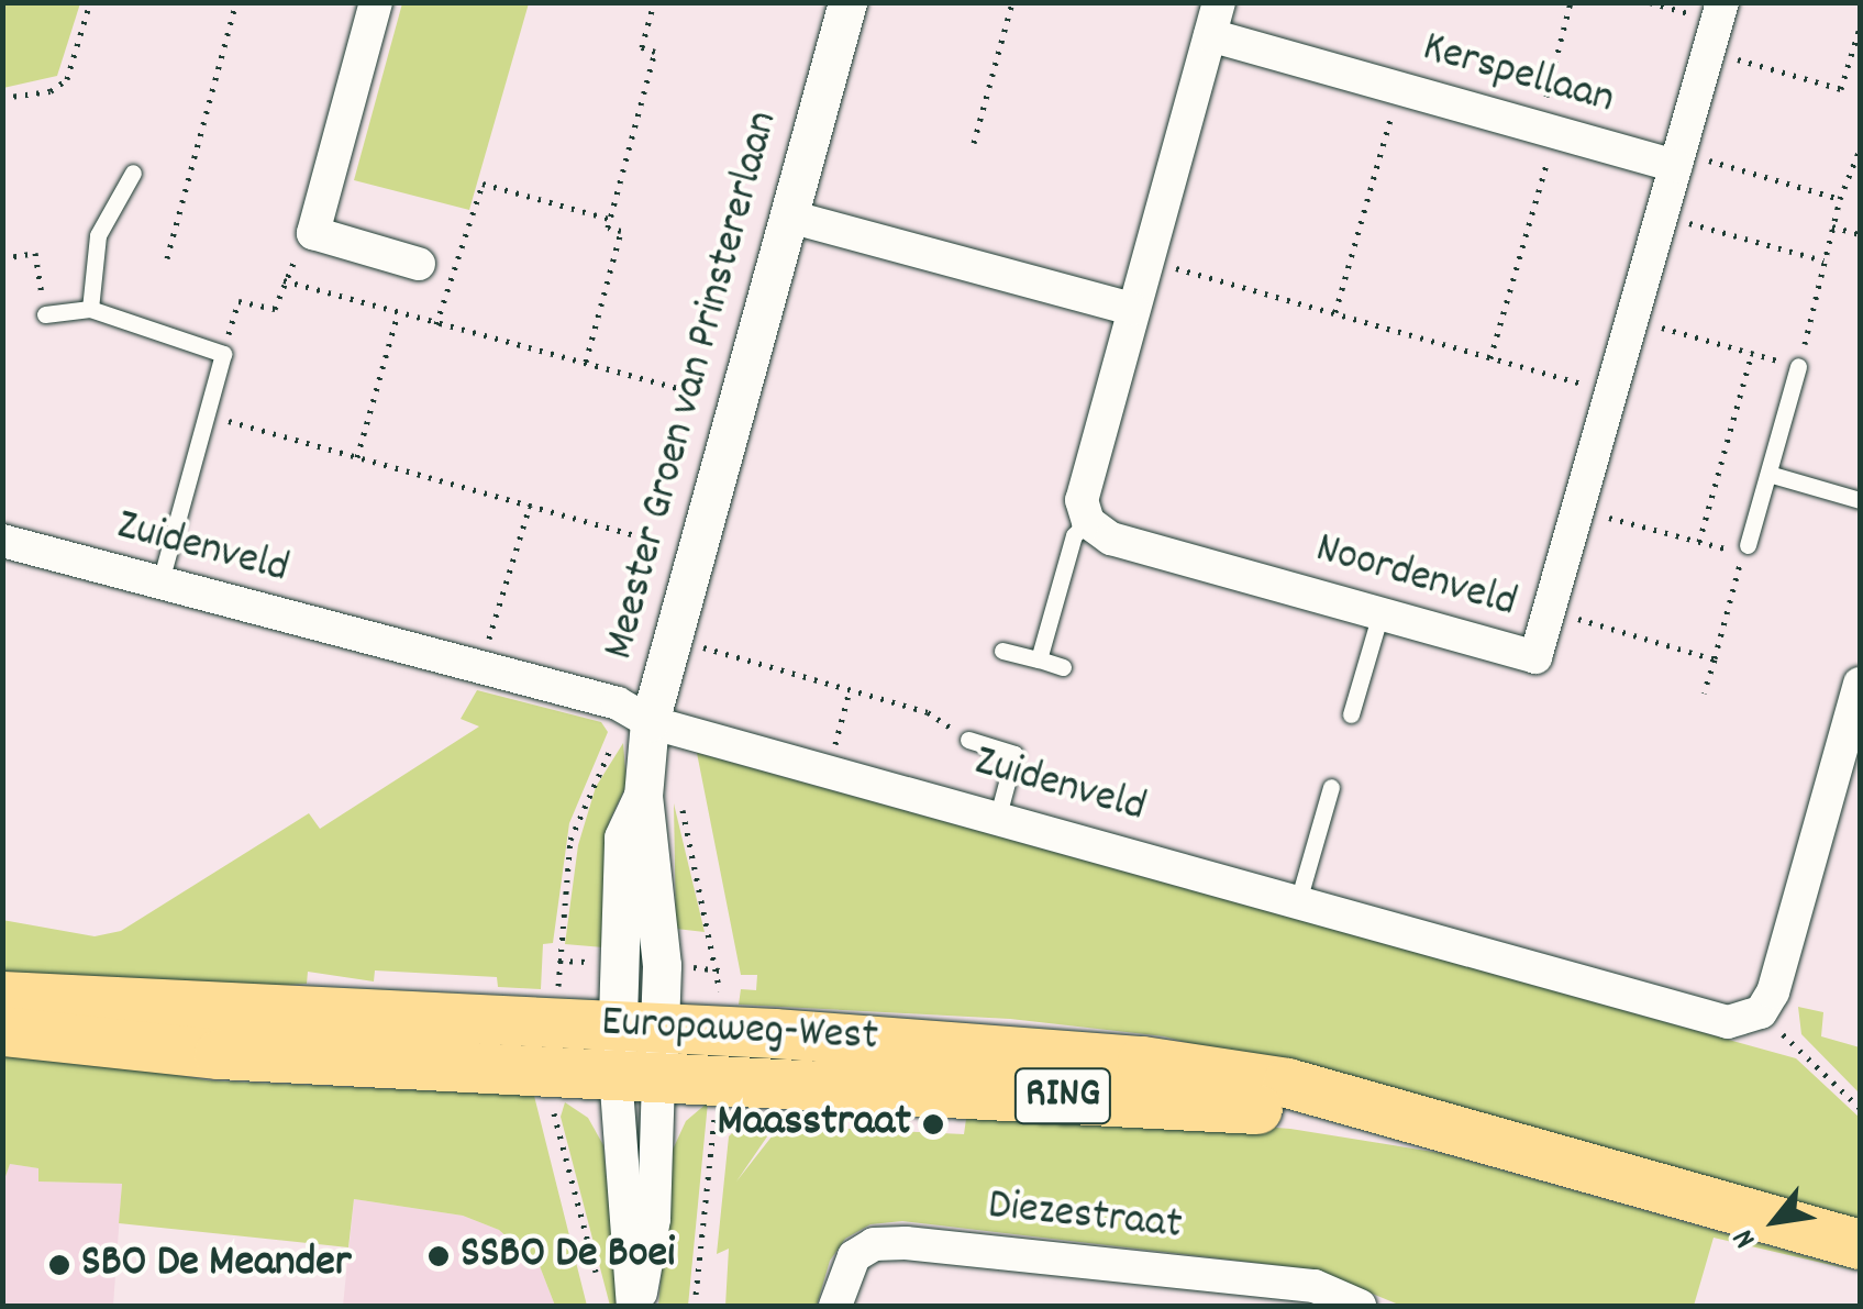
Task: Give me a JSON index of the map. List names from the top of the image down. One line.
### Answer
{"streets":{"main road":["Europaweg-West","RING"],"street":["Kerspellaan","Meester Groen van Prinstererlaan","Zuidenveld","Noordenveld","Diezestraat"]},"crossings":[["Kerspellaan","Noordenveld"],["Meester Groen van Prinstererlaan","Zuidenveld"],["Meester Groen van Prinstererlaan","Europaweg-West"]],"places":["Maasstraat","SSBO De Boei","SBO De Meander"],"north":"bottom left"}
